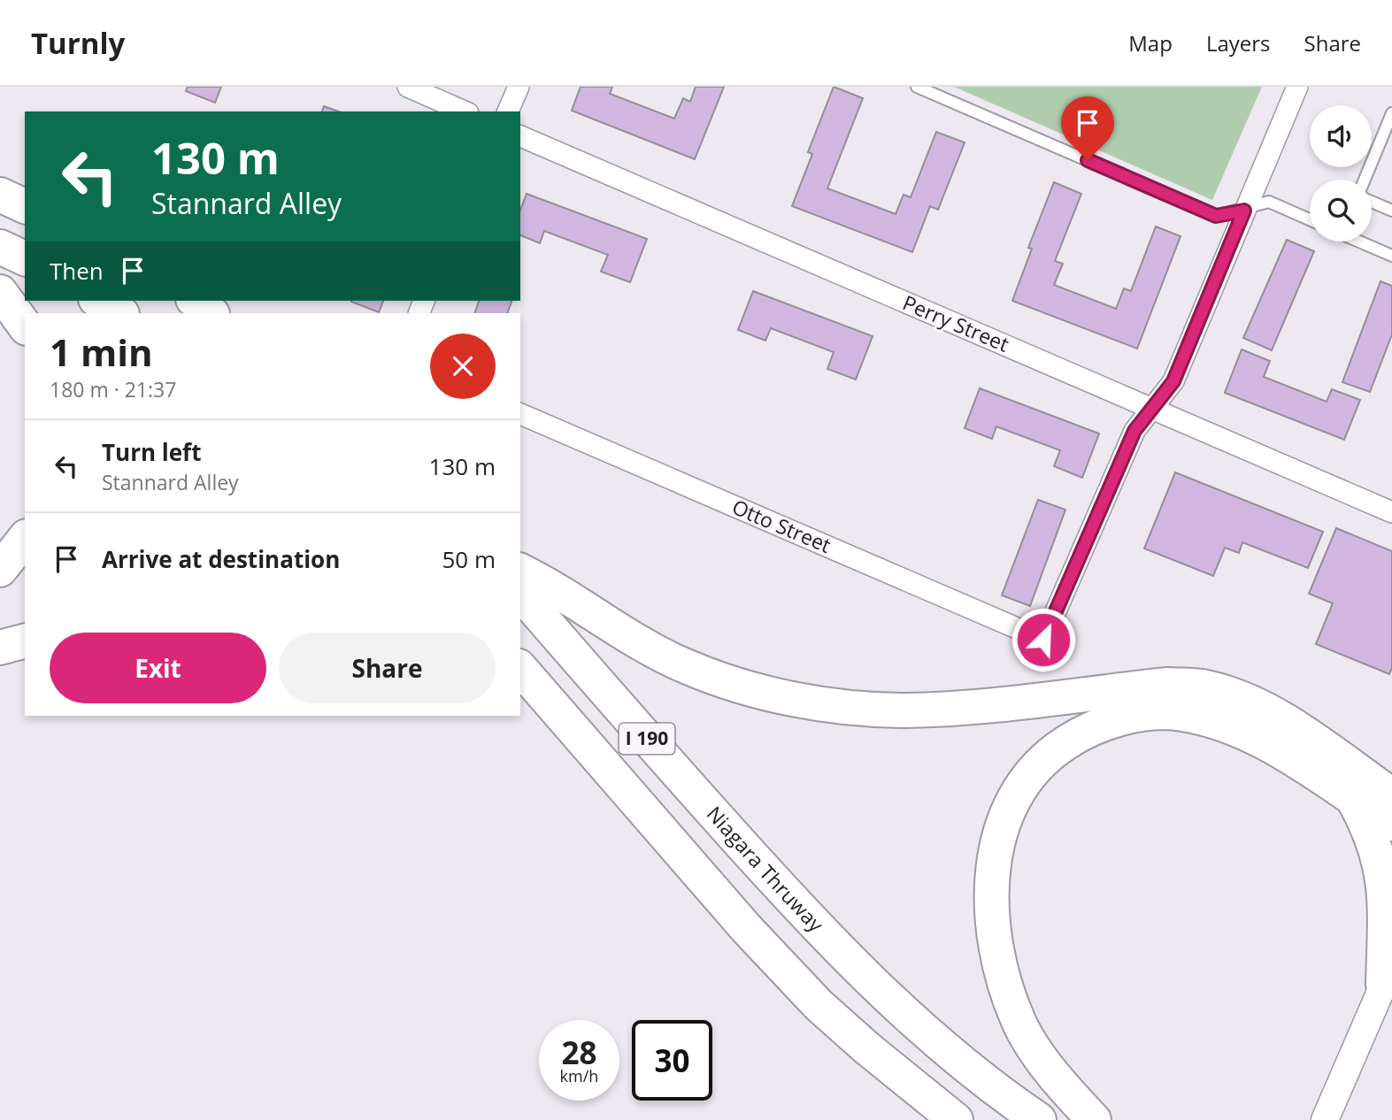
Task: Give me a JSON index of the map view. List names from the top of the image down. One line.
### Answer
{"streets":{"highway":["I 190","Niagara Thruway"],"street":["Perry Street","Otto Street"]},"crossings":[["Perry Street","Otto Street"]],"page":{"header":"Turnly","nav":["Map","Layers","Share"],"turn":["130 m","Stannard Alley"],"then":"Then","heading":["1 min","180 m · 21:37"],"list":[{"name":"Turn left","note":"Stannard Alley","value":"130 m"},{"name":"Arrive at destination","value":"50 m"}],"buttons":["Exit","Share"],"speed":"28 km/h","limit":"30"}}
